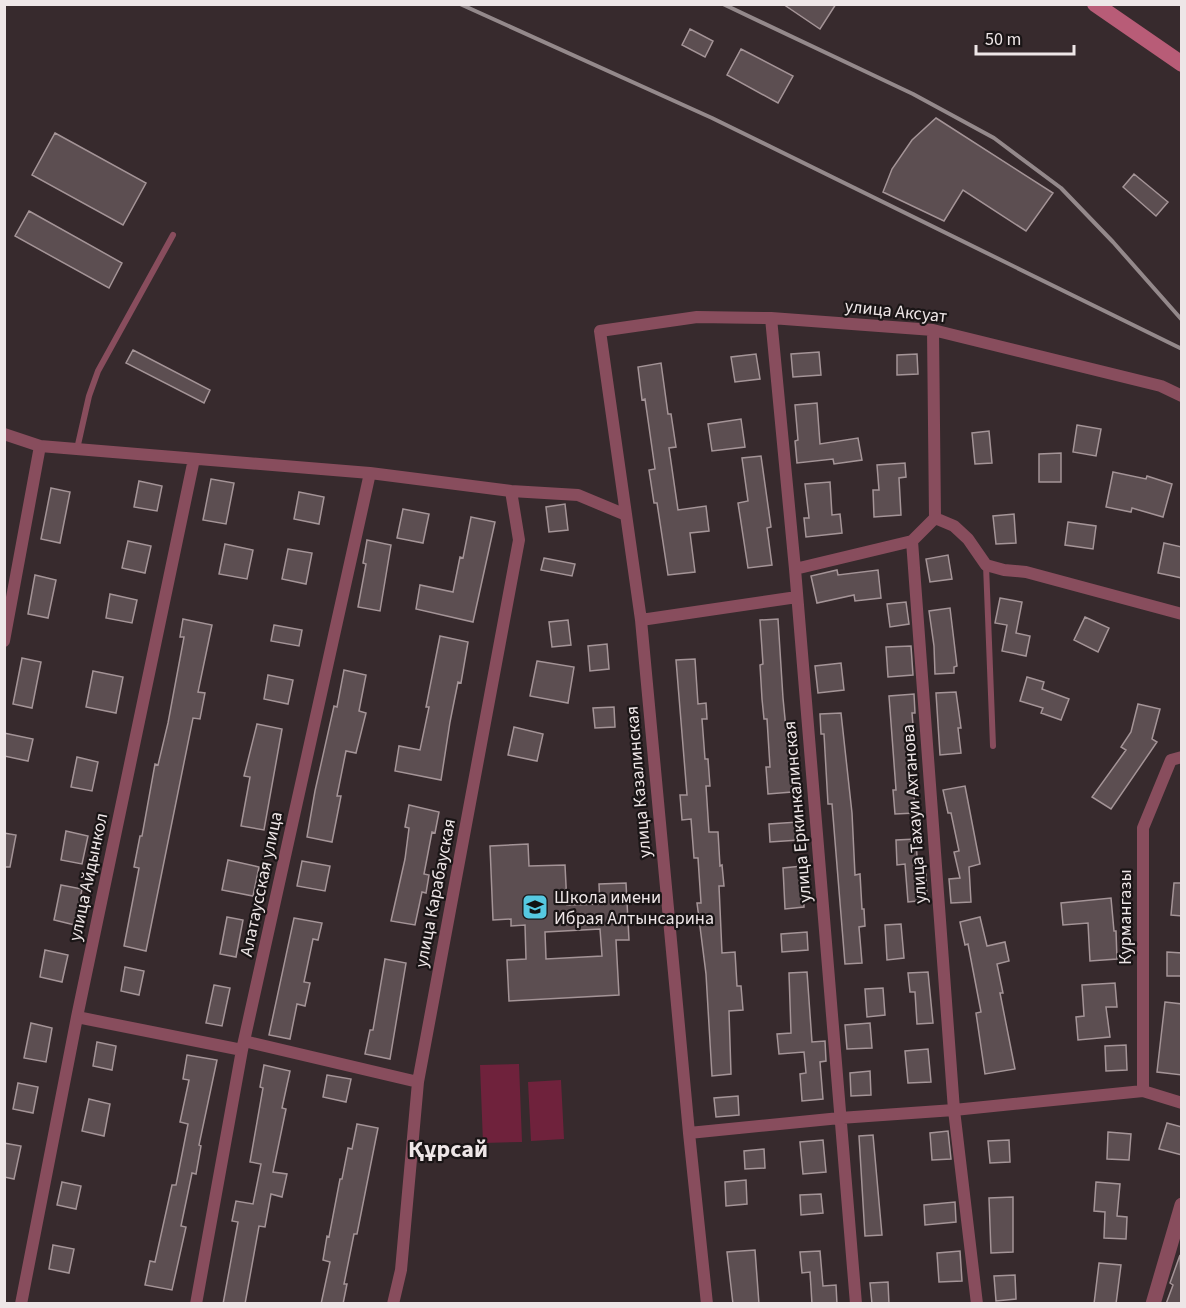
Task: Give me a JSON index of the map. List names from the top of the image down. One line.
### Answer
{"streets":{"street":["улица Аксуат","улица Казалинская","улица Еркинкалинская","улица Тахауи Ахтанова","улица Айдынкол","Алатаусская улица","улица Карабауская","Курмангазы"]},"crossings":[["улица Аксуат","улица Казалинская"],["улица Аксуат","улица Еркинкалинская"]],"districts":["Құрсай"],"places":{"school or university":["Школа имени Ибрая Алтынсарина"]},"scale_bar":"50 m"}
